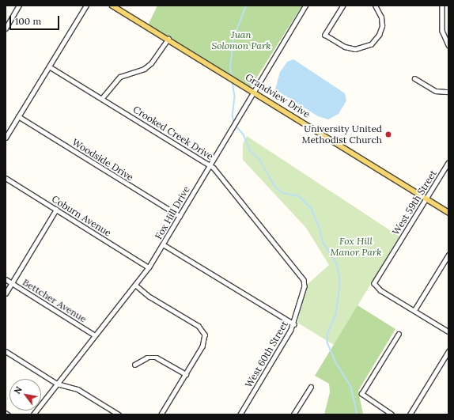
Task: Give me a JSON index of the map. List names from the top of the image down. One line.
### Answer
{"streets":{"main road":["Grandview Drive"],"street":["Crooked Creek Drive","Woodside Drive","West 59th Street","Fox Hill Drive","Coburn Avenue","Bettcher Avenue","West 60th Street"]},"crossings":[["Grandview Drive","West 59th Street"],["Grandview Drive","Fox Hill Drive"],["Crooked Creek Drive","Fox Hill Drive"],["Crooked Creek Drive","West 60th Street"],["Woodside Drive","Fox Hill Drive"],["Fox Hill Drive","Coburn Avenue"],["Fox Hill Drive","Bettcher Avenue"]],"parks":["Juan Solomon Park","Fox Hill Manor Park"],"places":["University United Methodist Church"],"scale_bar":"100 m","north":"top left"}
